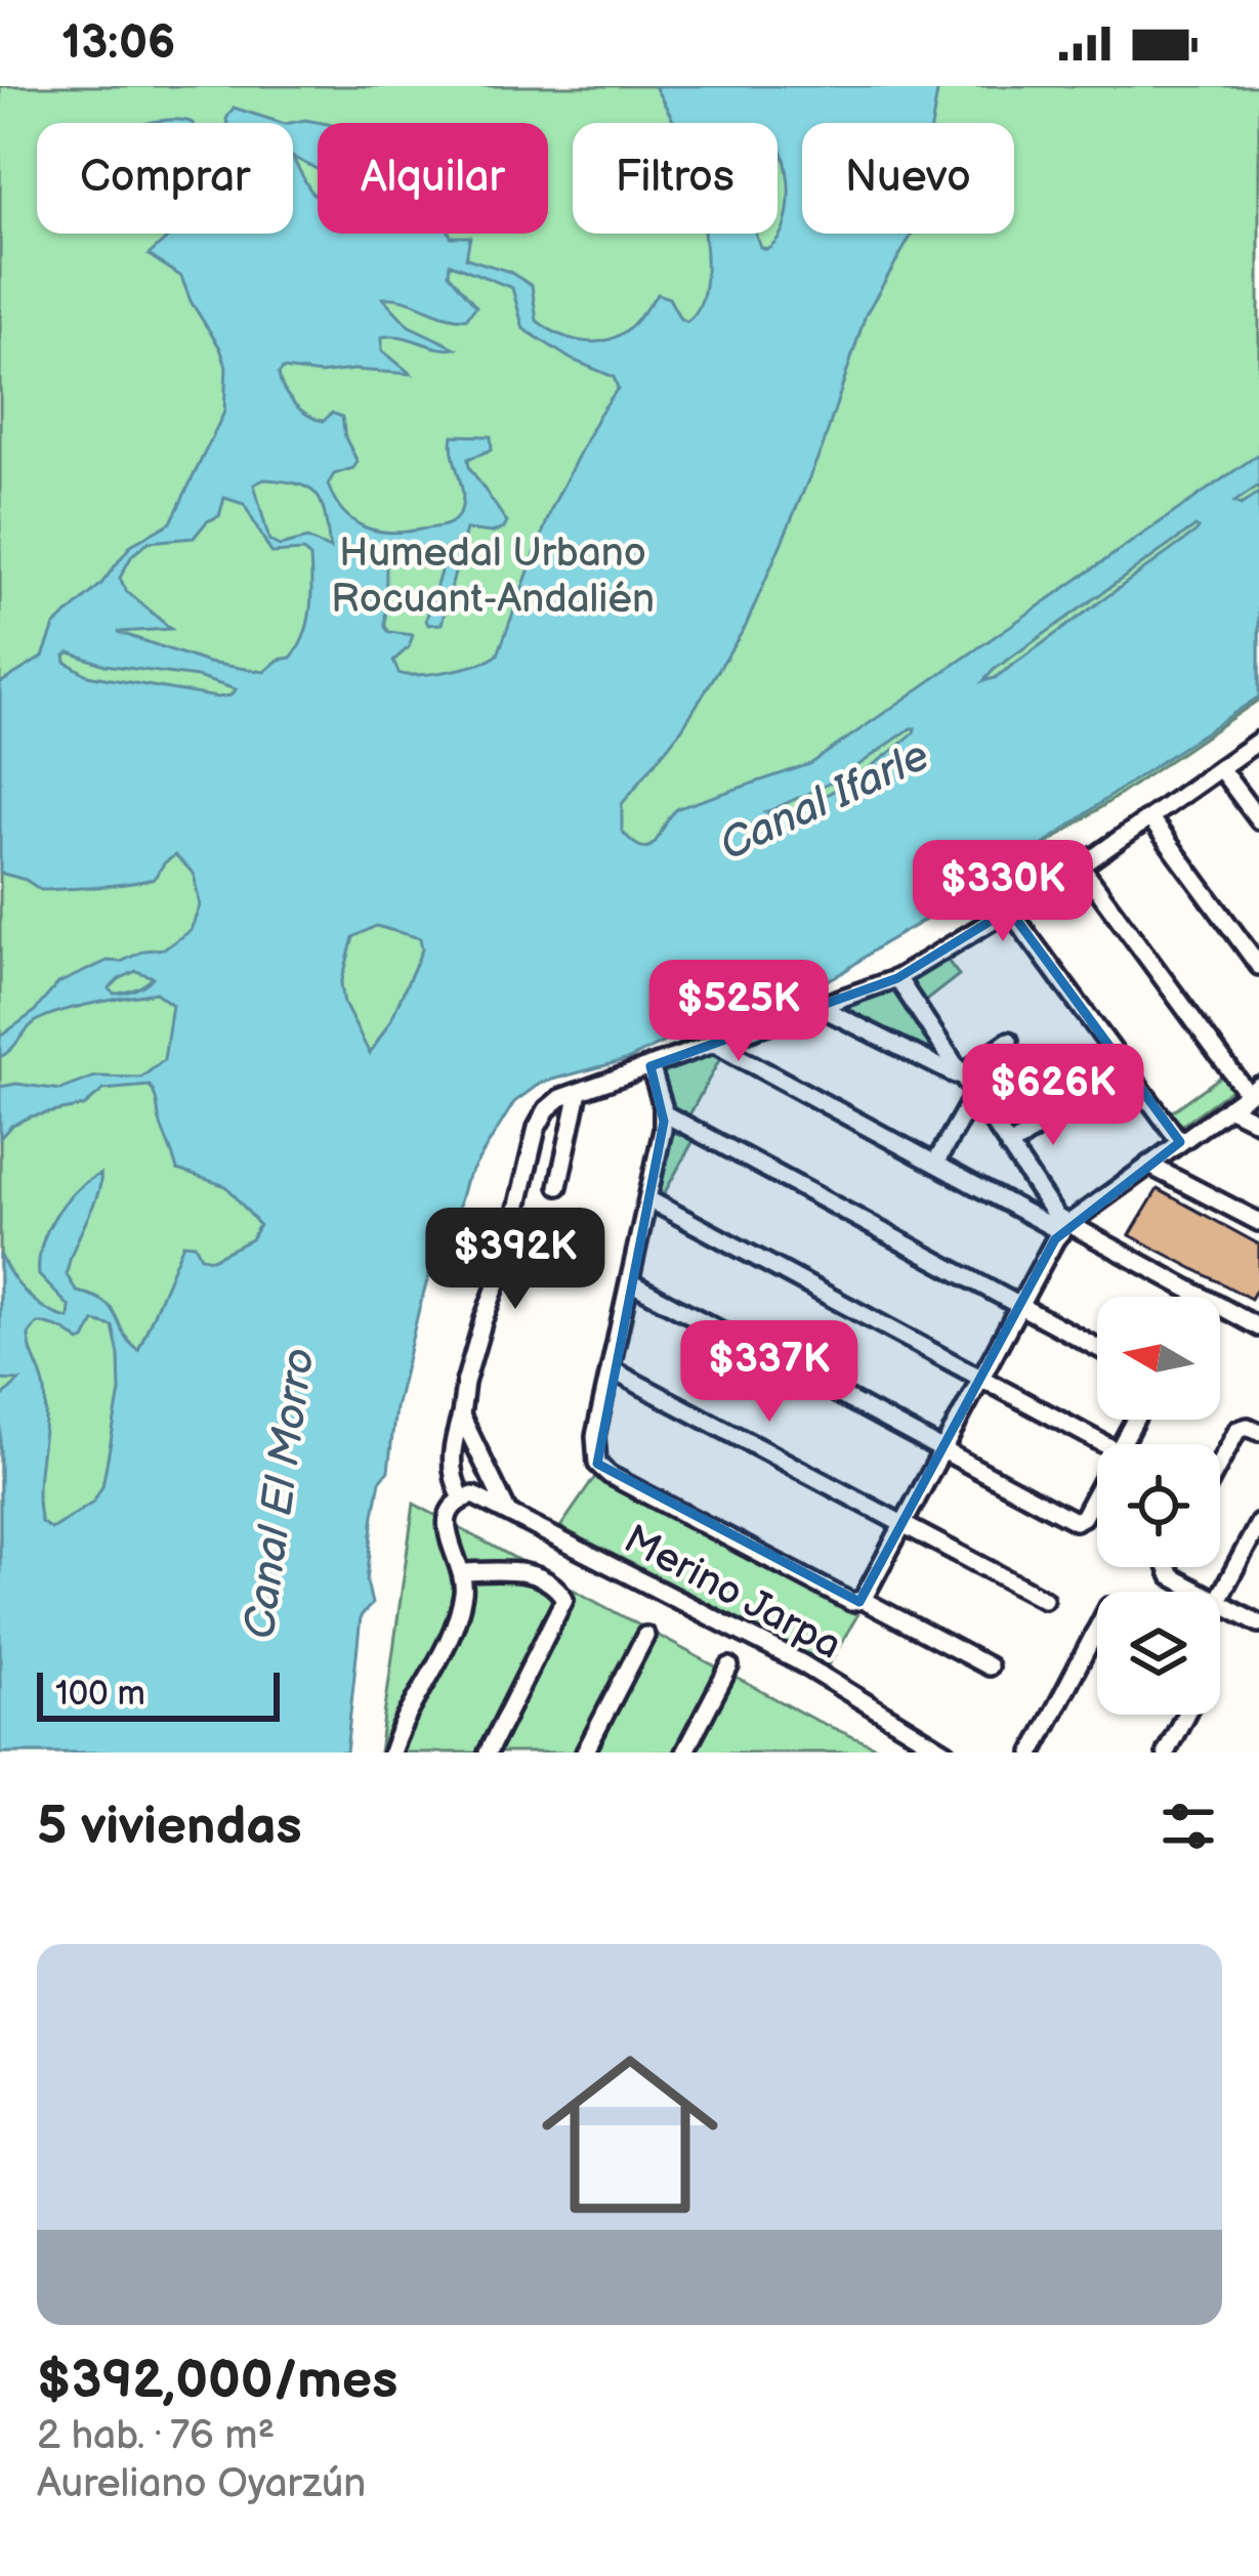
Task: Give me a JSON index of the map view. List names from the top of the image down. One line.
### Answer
{"streets":{"street":["Merino Jarpa"]},"water":["Canal Ifarle","Canal El Morro"],"parks":["Humedal Urbano Rocuant-Andalién"],"scale_bar":"100 m","north":"left","page":{"status":"13:06","chip":["Comprar","Alquilar","Filtros","Nuevo"],"price":["$330K","$525K","$626K","$392K","$337K"],"scale":"100 m","heading":"5 viviendas","list":[{"name":"$392,000/mes","note":"2 hab. · 76 m² · Aureliano Oyarzún"}]}}
